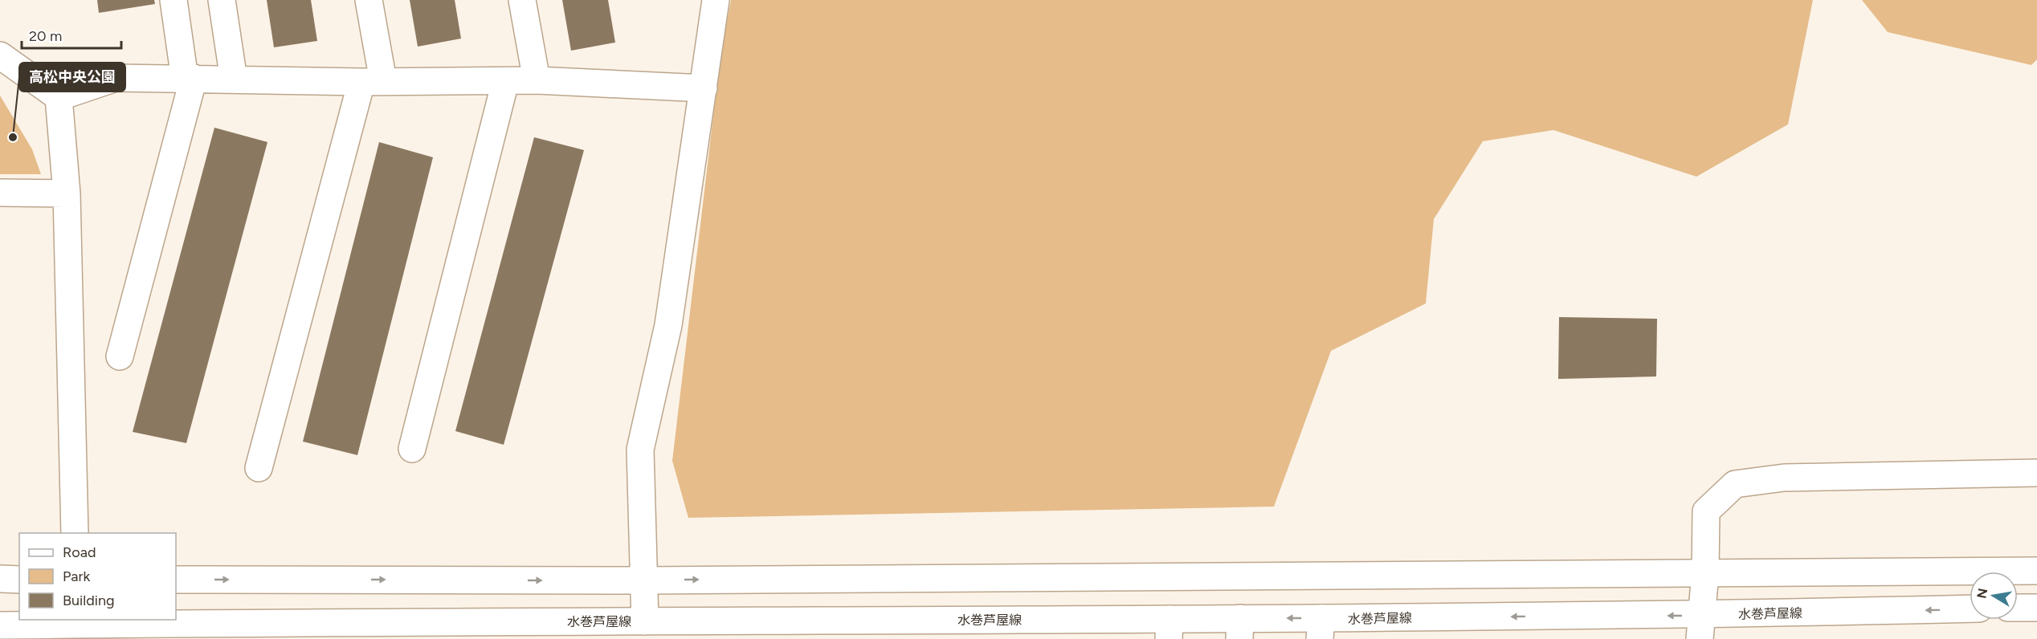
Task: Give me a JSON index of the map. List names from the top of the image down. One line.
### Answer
{"streets":{"main road":["水巻芦屋線"]},"places":["高松中央公園"],"legend":["Road","Park","Building"],"scale_bar":"20 m","north":"left"}
